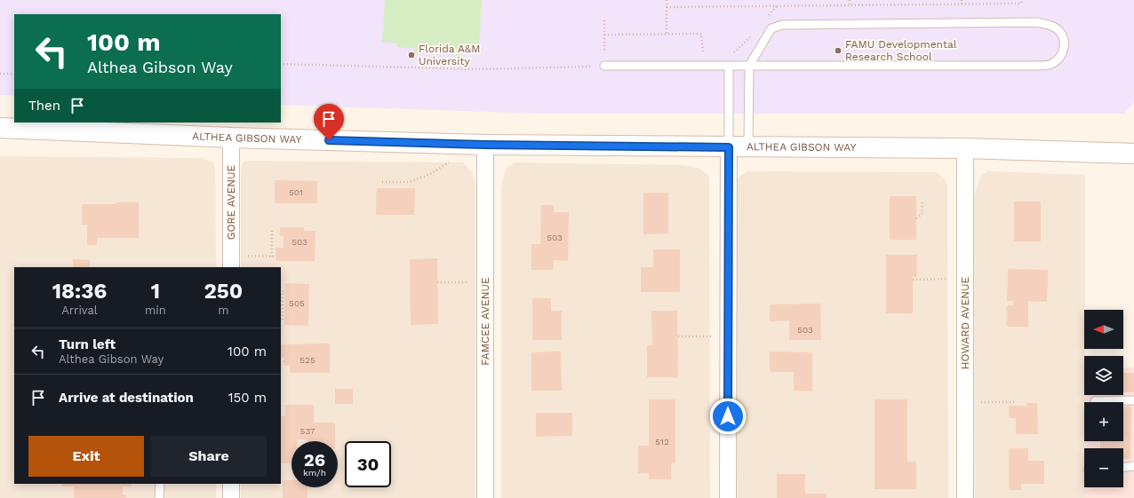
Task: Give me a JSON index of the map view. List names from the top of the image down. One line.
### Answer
{"streets":{"street":["ALTHEA GIBSON WAY","GORE AVENUE","FAMCEE AVENUE","HOWARD AVENUE"]},"crossings":[["ALTHEA GIBSON WAY","GORE AVENUE"],["ALTHEA GIBSON WAY","FAMCEE AVENUE"],["ALTHEA GIBSON WAY","HOWARD AVENUE"]],"places":["FAMU Developmental Research School","Florida A&M University"],"house_numbers":["501","503","503","505","503","525","537","512"],"north":"left","page":{"turn":["100 m","Althea Gibson Way"],"then":"Then","eta":["18:36","Arrival","1","min","250","m"],"map_buttons":["+","−"],"list":[{"name":"Turn left","note":"Althea Gibson Way","value":"100 m"},{"name":"Arrive at destination","value":"150 m"}],"buttons":["Exit","Share"],"speed":"26 km/h","limit":"30"}}
